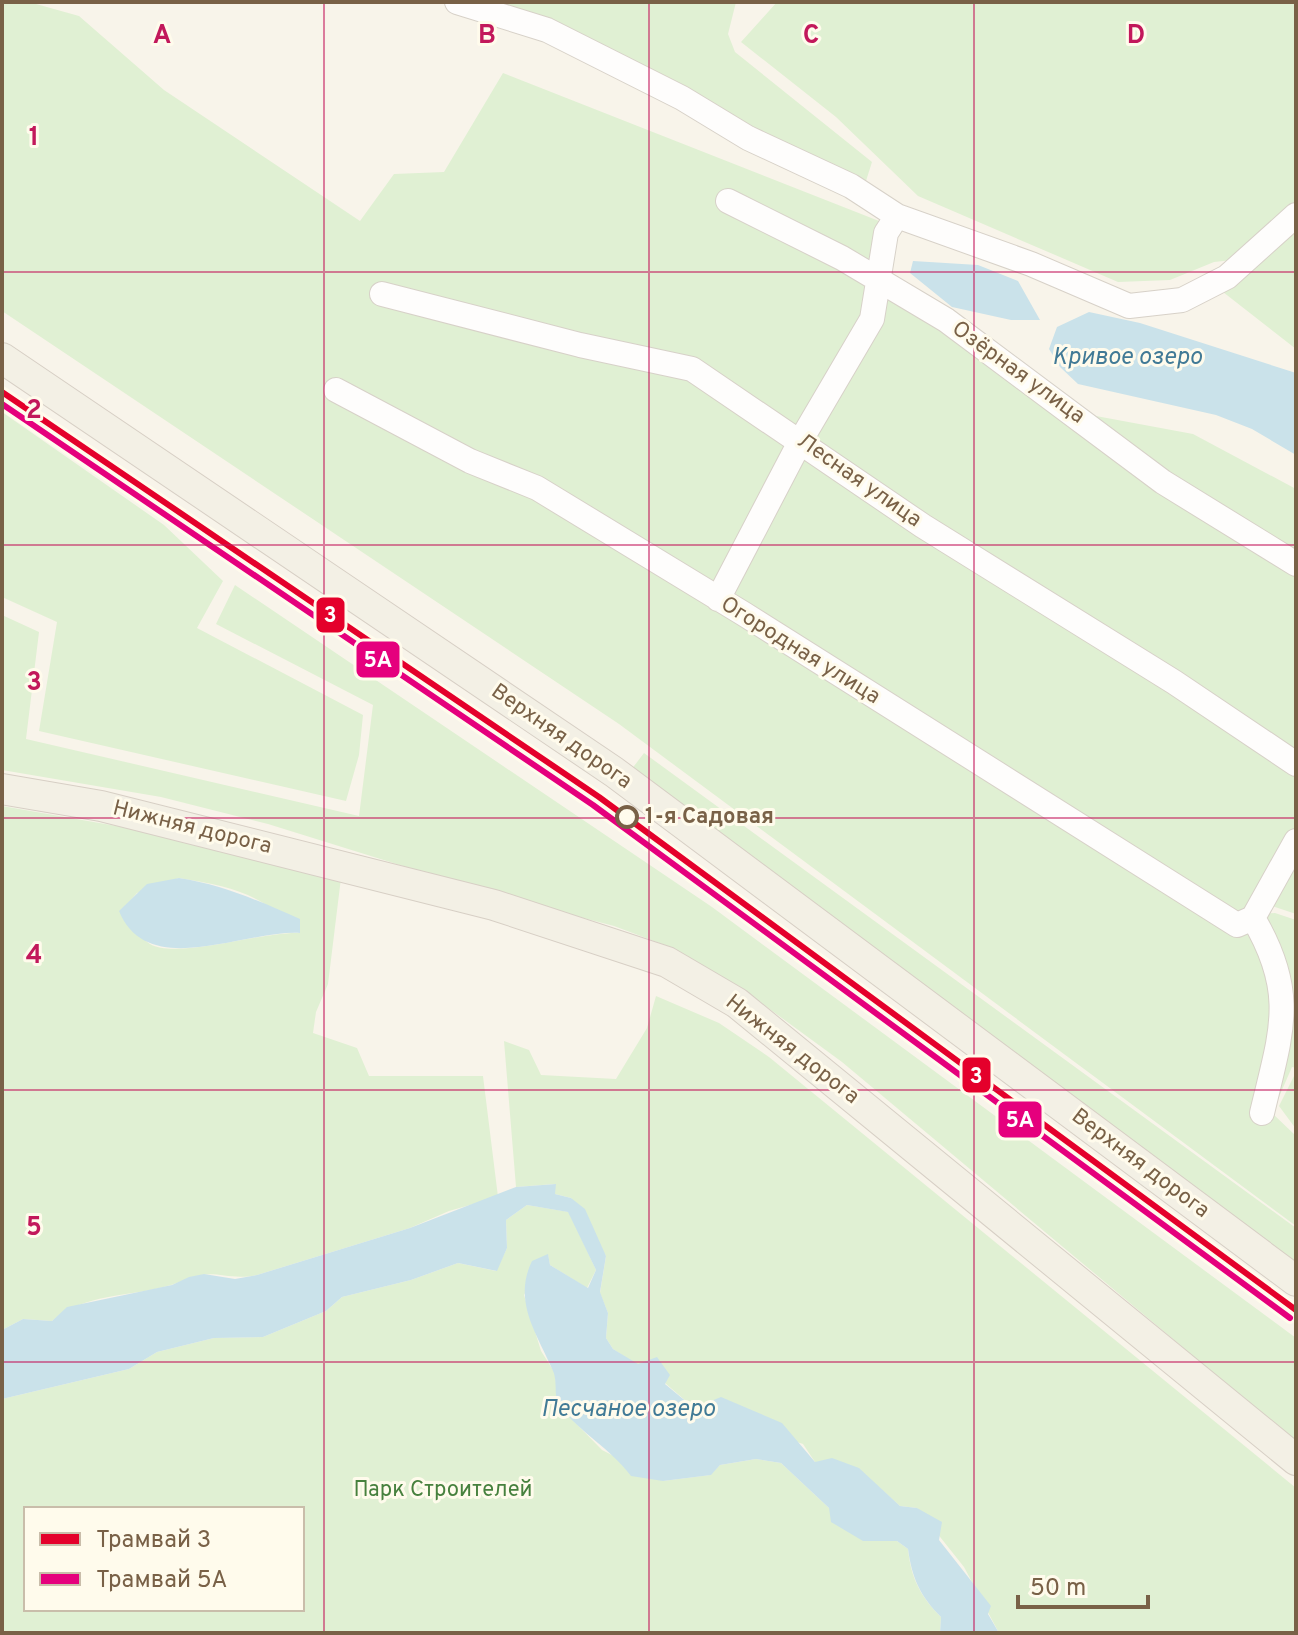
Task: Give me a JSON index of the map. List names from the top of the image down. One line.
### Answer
{"streets":{"main road":["Верхняя дорога","Нижняя дорога"],"street":["Озёрная улица","Лесная улица","Огородная улица"]},"water":["Кривое озеро","Песчаное озеро"],"parks":["Парк Строителей"],"places":["1-я Садовая"],"lines":["tram line 3","tram line 5А"],"legend":["Трамвай 3","Трамвай 5А"],"scale_bar":"50 m","grid":{"columns":["A","B","C","D"],"rows":["1","2","3","4","5"]}}
